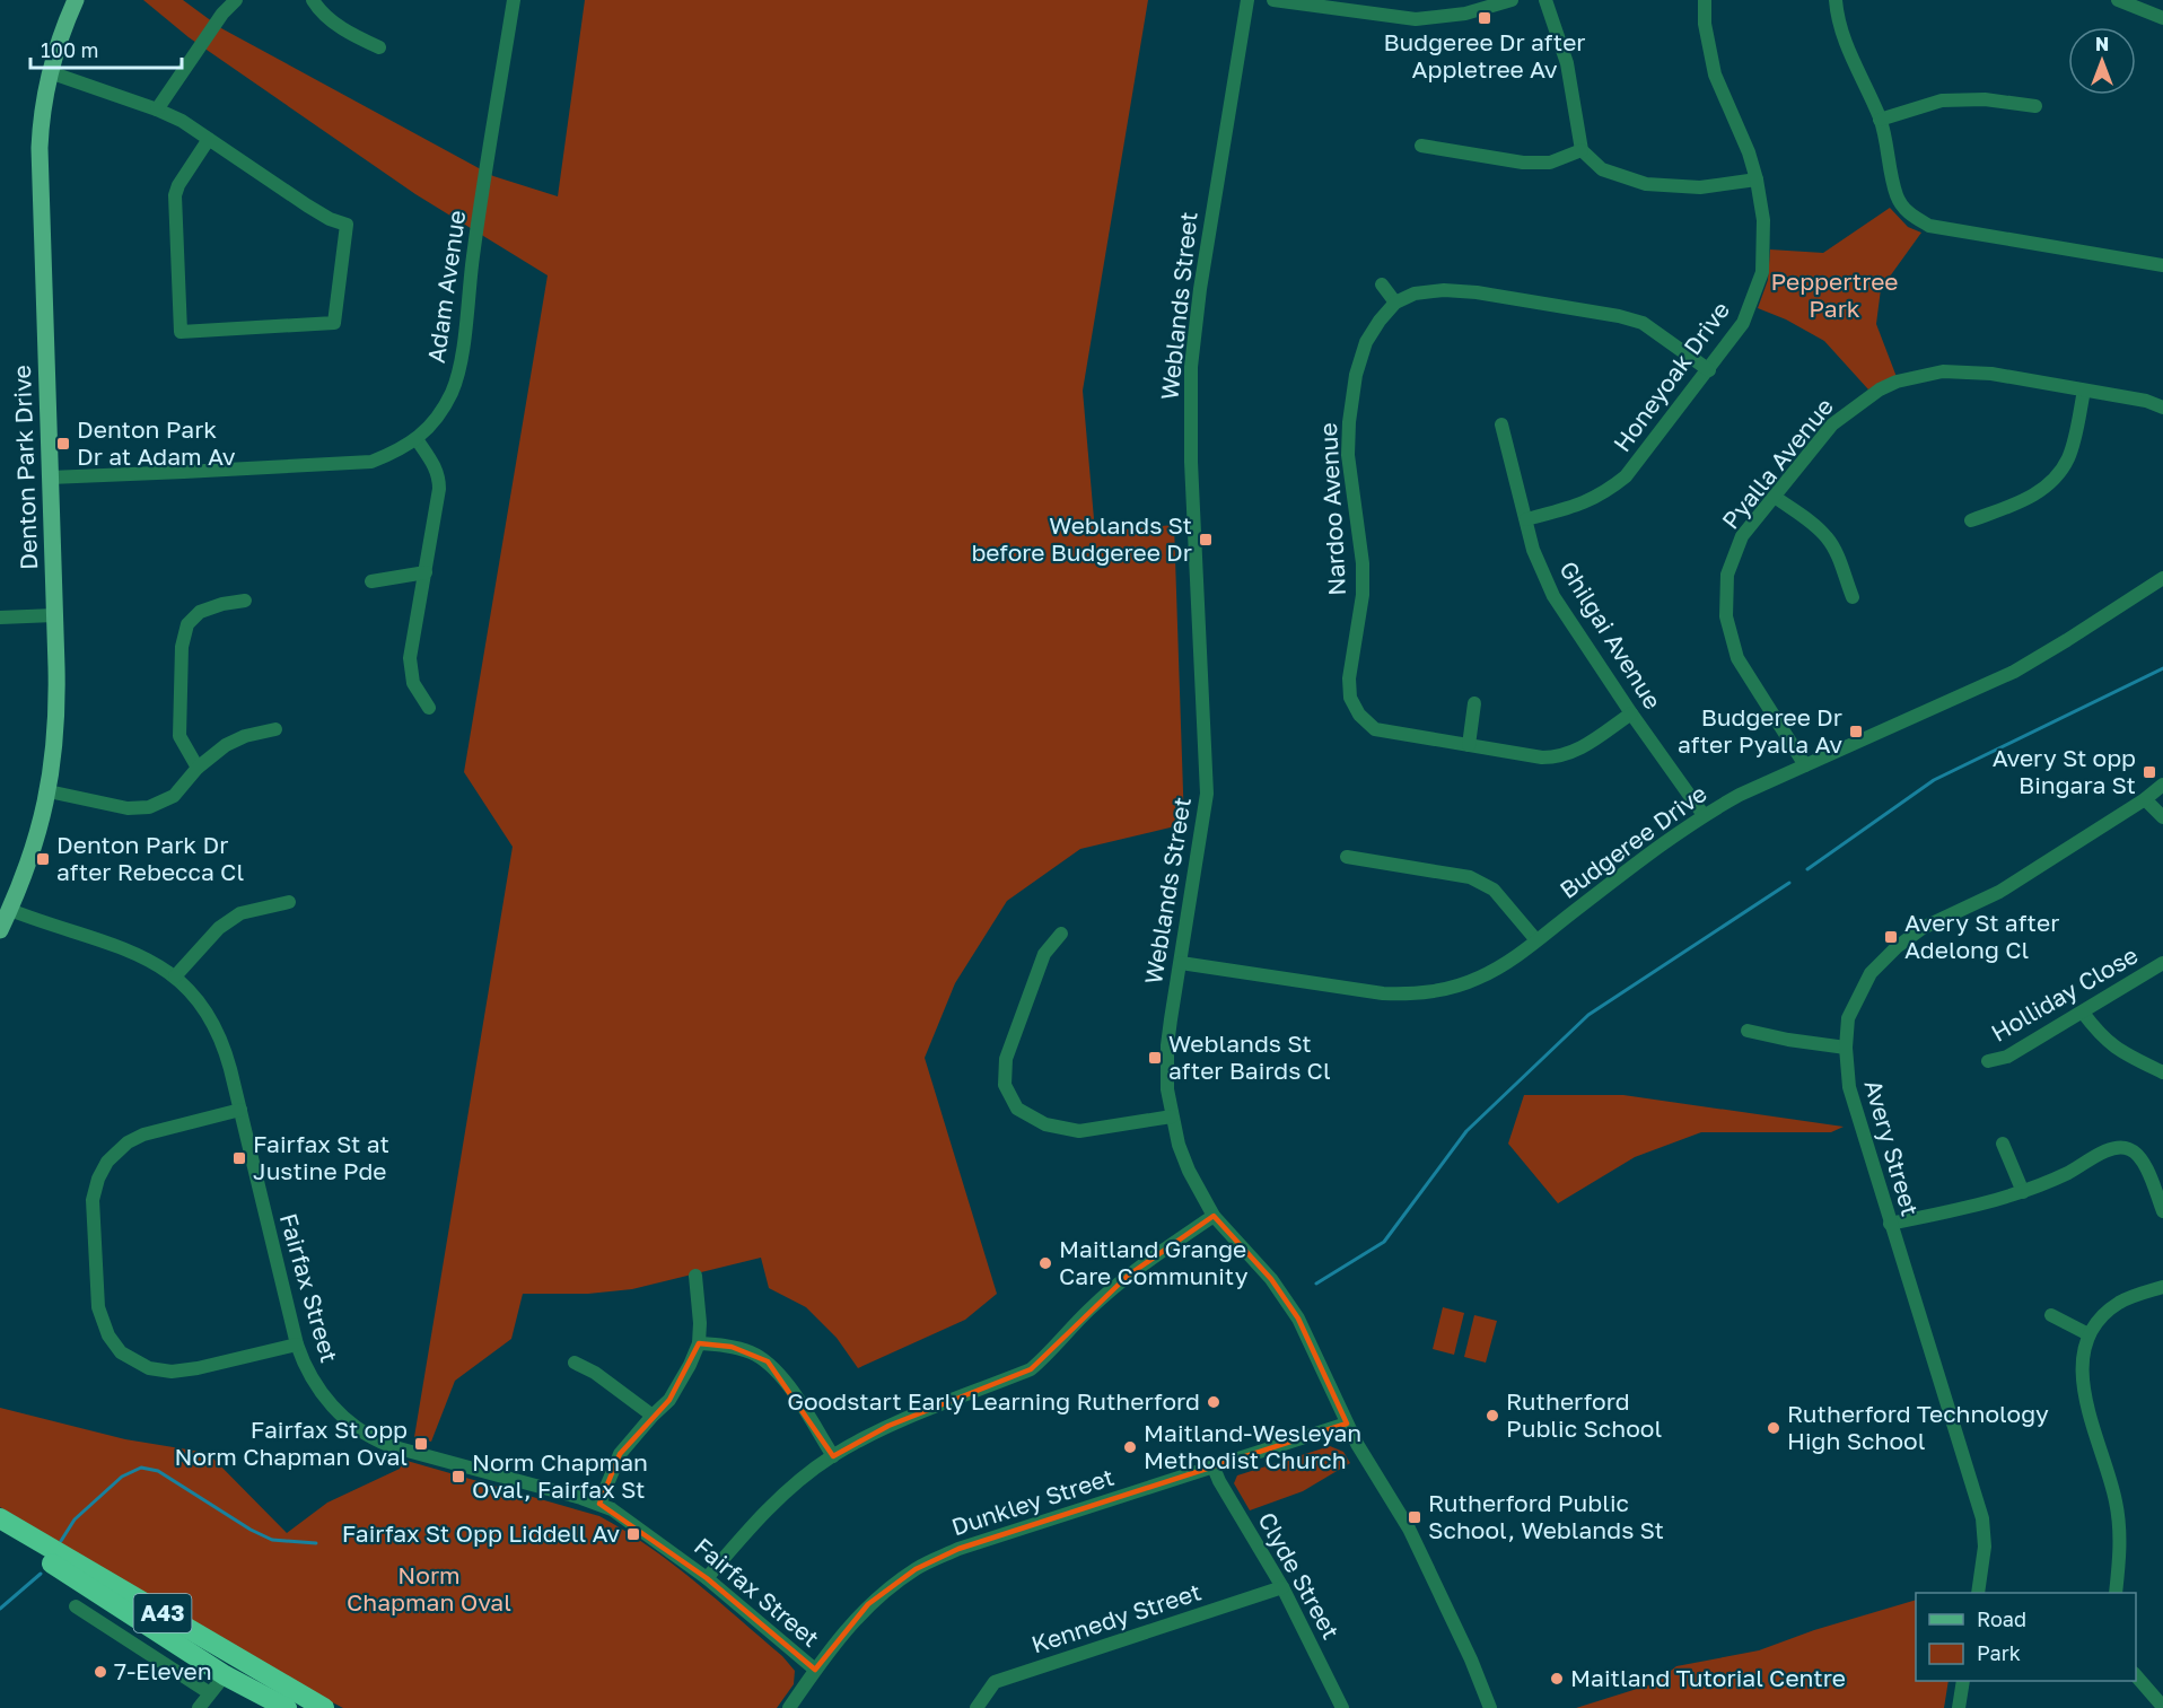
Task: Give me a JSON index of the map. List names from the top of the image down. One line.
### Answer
{"streets":{"highway":["A43"],"main road":["Denton Park Drive"],"street":["Adam Avenue","Weblands Street","Honeyoak Drive","Pyalla Avenue","Nardoo Avenue","Ghilgai Avenue","Budgeree Drive","Holliday Close","Avery Street","Fairfax Street","Dunkley Street","Clyde Street","Kennedy Street"]},"crossings":[["Adam Avenue","Denton Park Drive"],["Weblands Street","Budgeree Drive"],["Weblands Street","Dunkley Street"],["Honeyoak Drive","Ghilgai Avenue"],["Pyalla Avenue","Budgeree Drive"],["Denton Park Drive","Fairfax Street"],["Nardoo Avenue","Ghilgai Avenue"],["Ghilgai Avenue","Budgeree Drive"],["Fairfax Street","Dunkley Street"],["Dunkley Street","Clyde Street"],["Clyde Street","Kennedy Street"]],"parks":["Peppertree Park","Norm Chapman Oval"],"places":{"transit":["Budgeree Dr after Appletree Av","Denton Park Dr at Adam Av","Weblands St before Budgeree Dr","Budgeree Dr after Pyalla Av","Avery St opp Bingara St","Denton Park Dr after Rebecca Cl","Avery St after Adelong Cl","Weblands St after Bairds Cl","Fairfax St at Justine Pde","Fairfax St opp Norm Chapman Oval","Norm Chapman Oval, Fairfax St","Rutherford Public School, Weblands St","Fairfax St Opp Liddell Av"],"other":["Maitland Grange Care Community","Goodstart Early Learning Rutherford","Rutherford Public School","Rutherford Technology High School","Maitland-Wesleyan Methodist Church","7-Eleven","Maitland Tutorial Centre"]},"legend":["Road","Park"],"scale_bar":"100 m","north":"top"}
